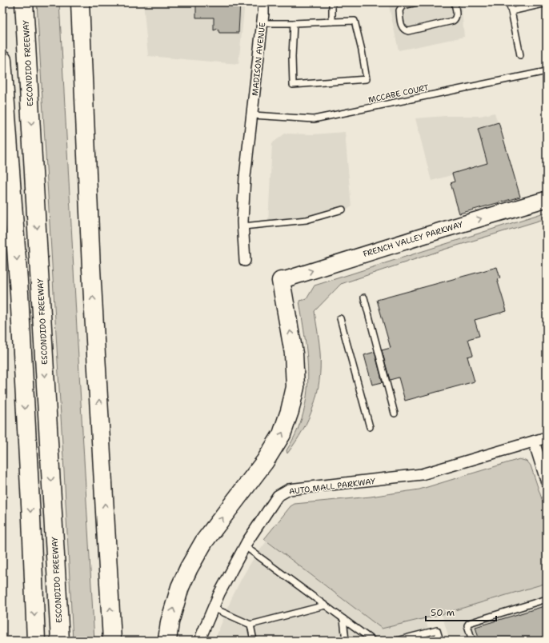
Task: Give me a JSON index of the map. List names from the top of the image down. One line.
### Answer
{"streets":{"highway":["ESCONDIDO FREEWAY"],"main road":["FRENCH VALLEY PARKWAY"],"street":["MADISON AVENUE","AUTO MALL PARKWAY"],"lane":["MCCABE COURT"]},"crossings":[["MADISON AVENUE","MCCABE COURT"]],"one_way":["FRENCH VALLEY PARKWAY"],"scale_bar":"50 m"}
